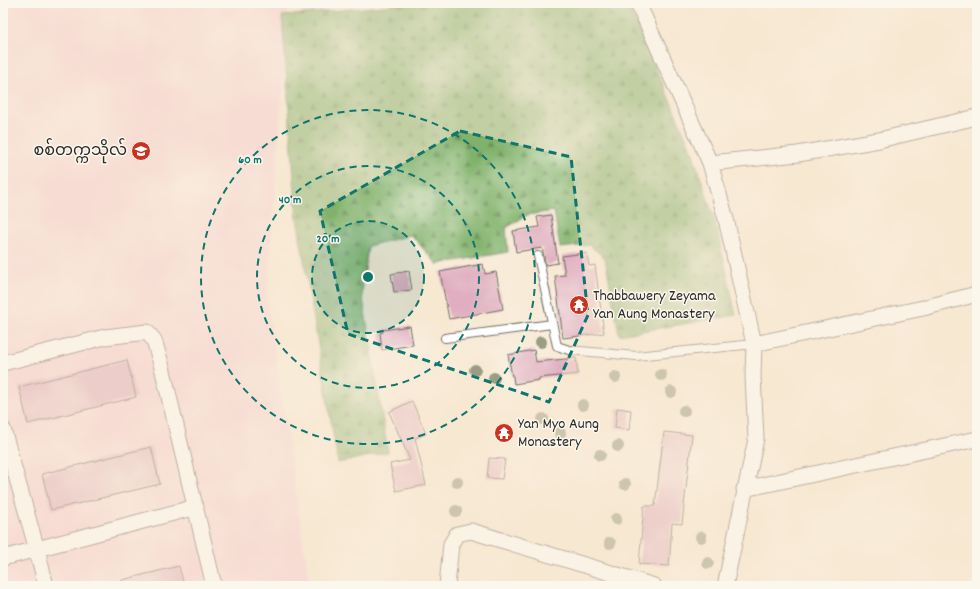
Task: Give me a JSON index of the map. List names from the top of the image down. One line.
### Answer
{"places":{"school or university":["စစ်‌တက္ကသိုလ်"],"temple":["Thabbawery Zeyama Yan Aung Monastery","Yan Myo Aung Monastery"]},"rings":["60 m","40 m","20 m"]}
